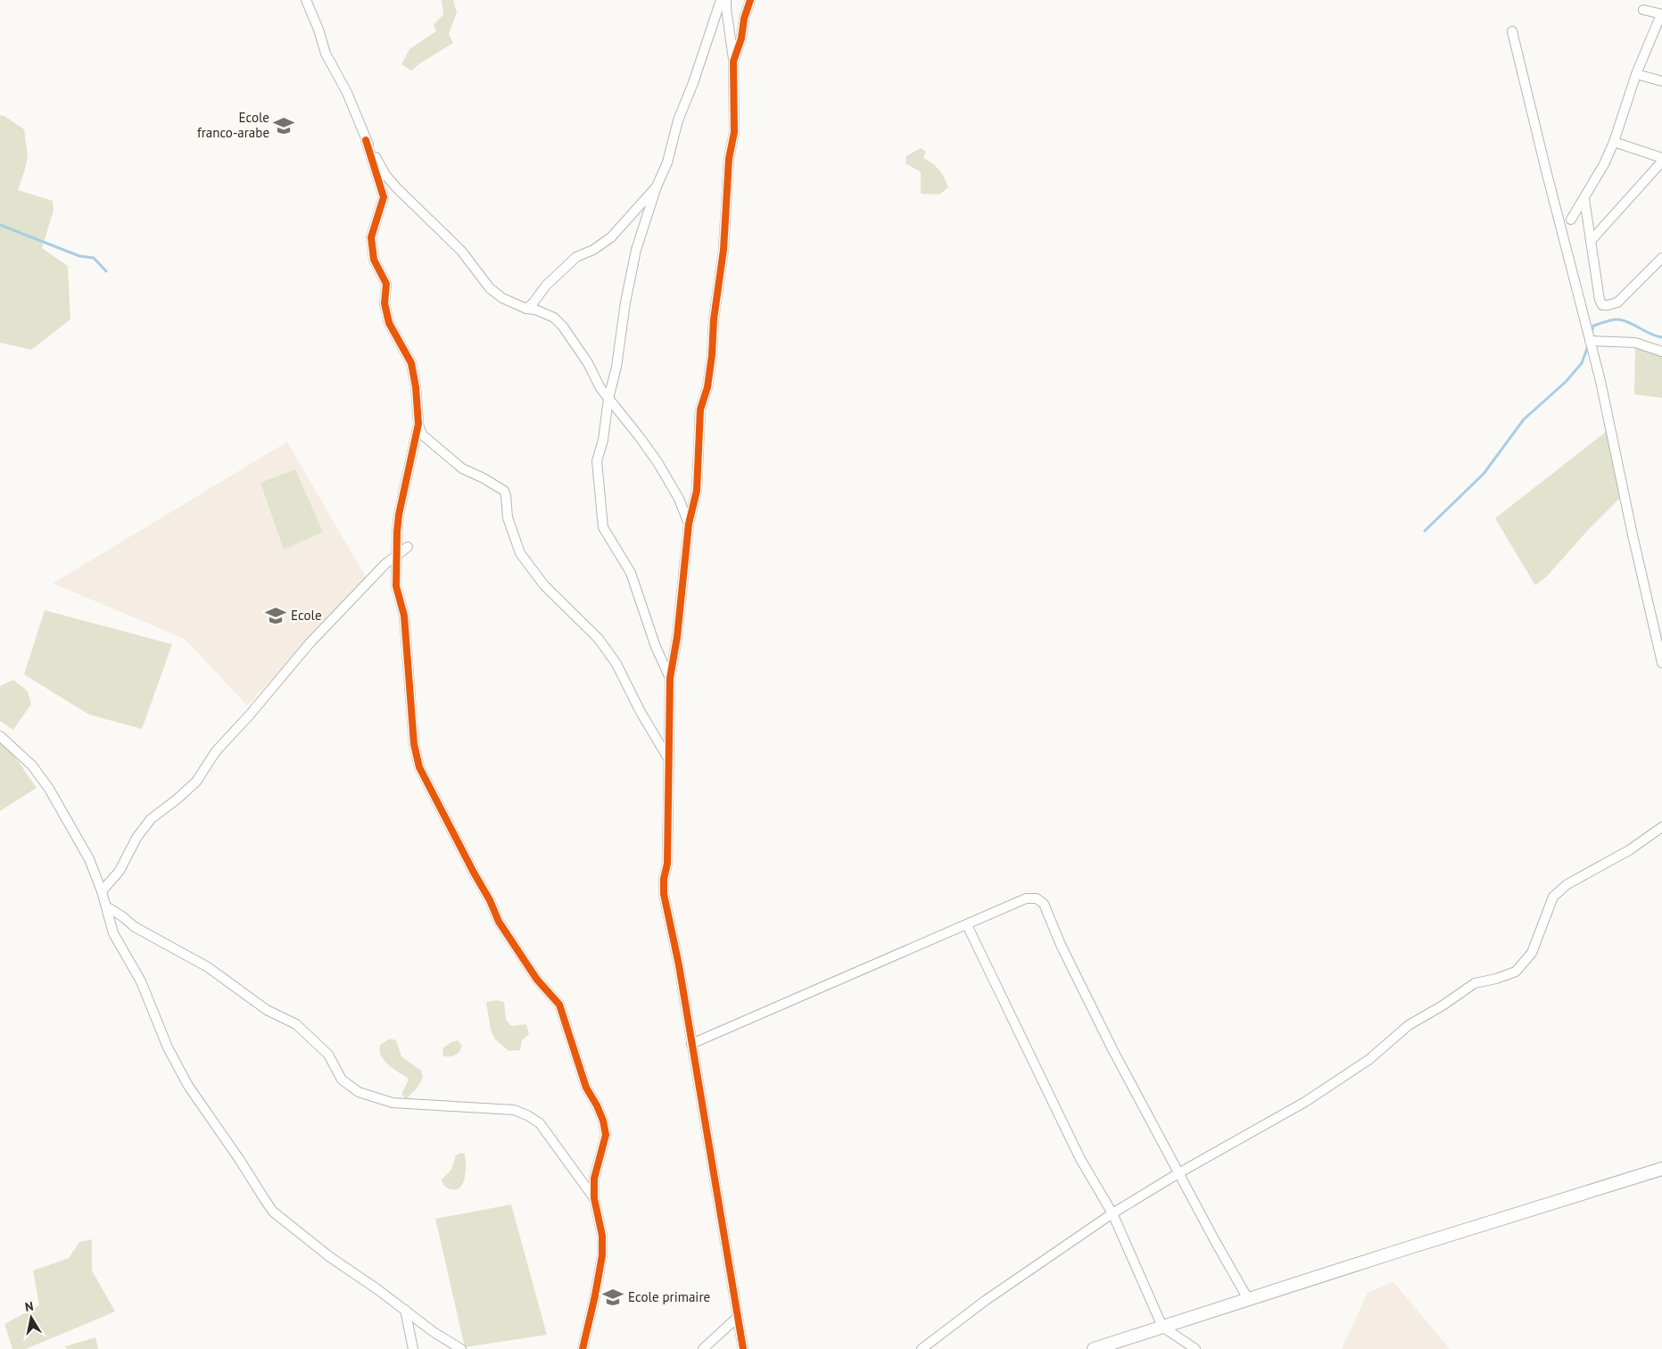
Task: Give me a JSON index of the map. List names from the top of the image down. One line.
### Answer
{"places":{"school or university":["Ecole franco-arabe","Ecole","Ecole primaire"]},"north":"top"}
